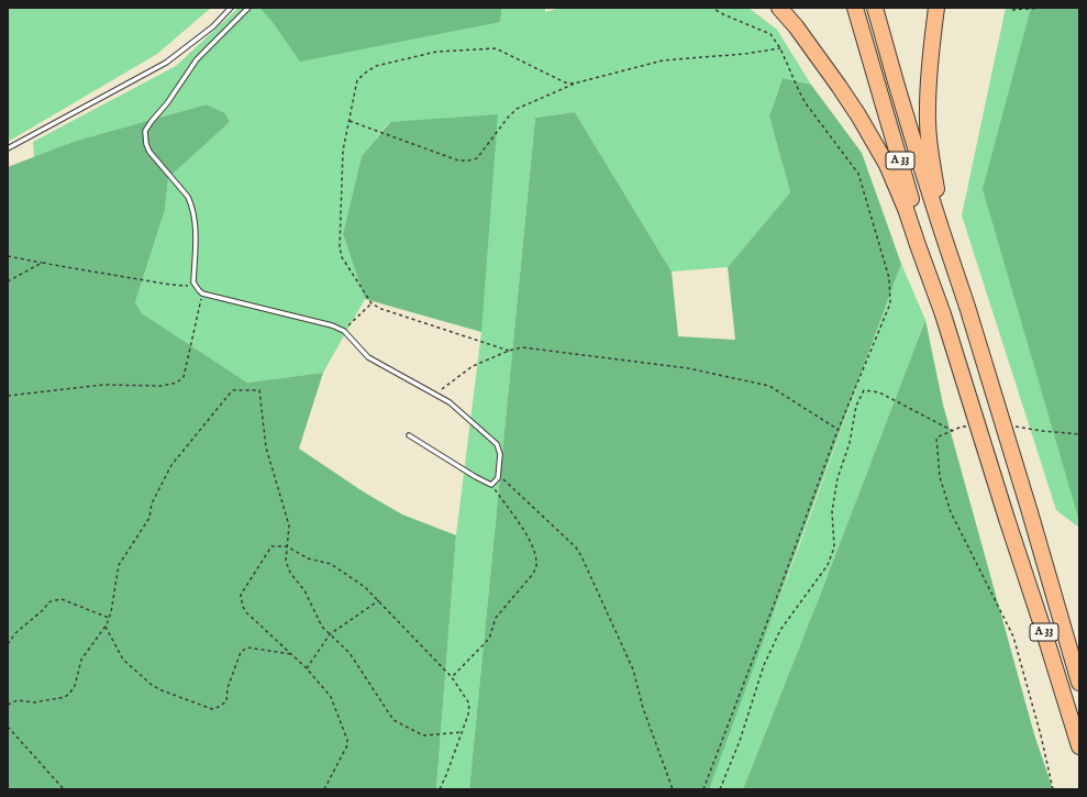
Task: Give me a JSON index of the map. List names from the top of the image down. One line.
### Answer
{"streets":{"highway":["A 33"]}}
